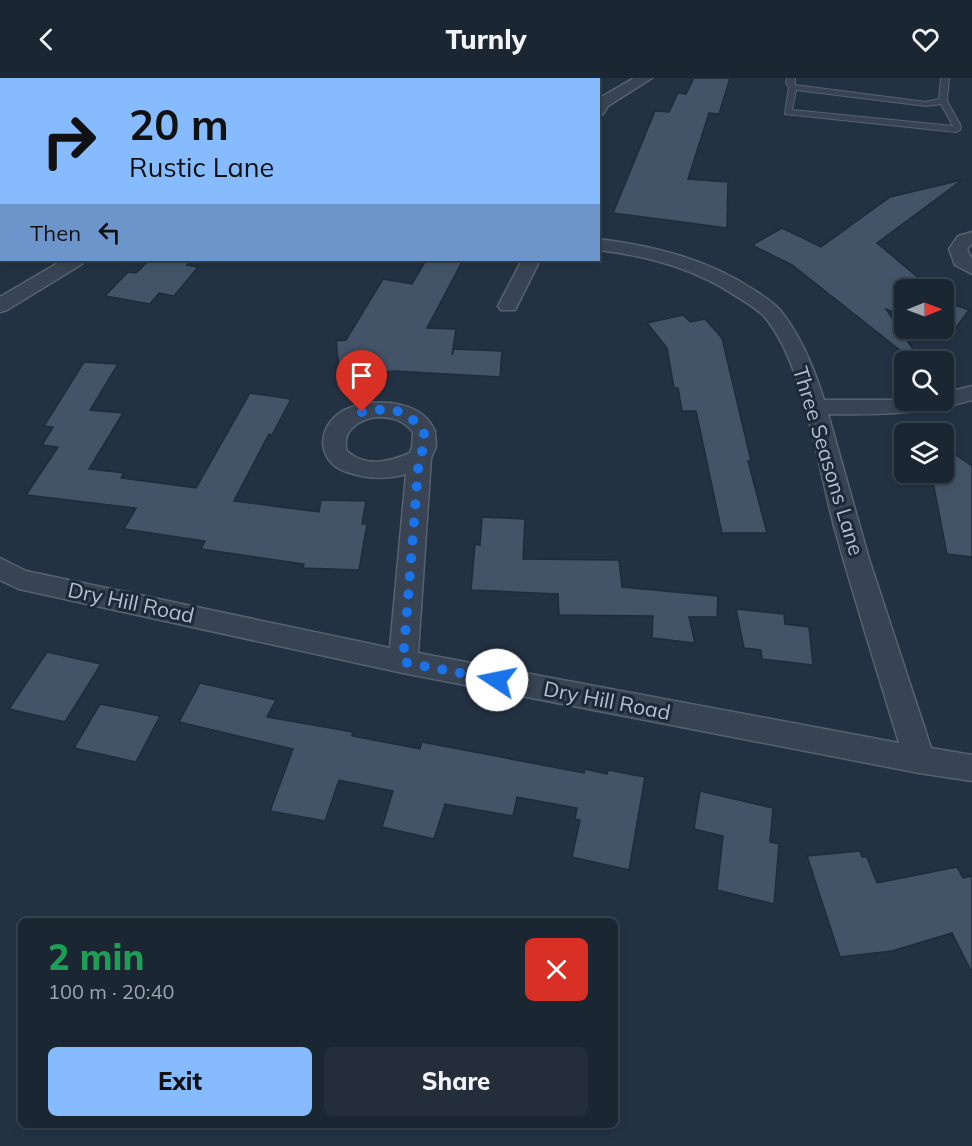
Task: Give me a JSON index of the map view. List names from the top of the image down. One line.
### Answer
{"streets":{"street":["Three Seasons Lane","Dry Hill Road"]},"crossings":[["Three Seasons Lane","Dry Hill Road"]],"north":"right","page":{"header":"Turnly","turn":["20 m","Rustic Lane"],"then":"Then","heading":["2 min","100 m · 20:40"],"buttons":["Exit","Share"]}}
